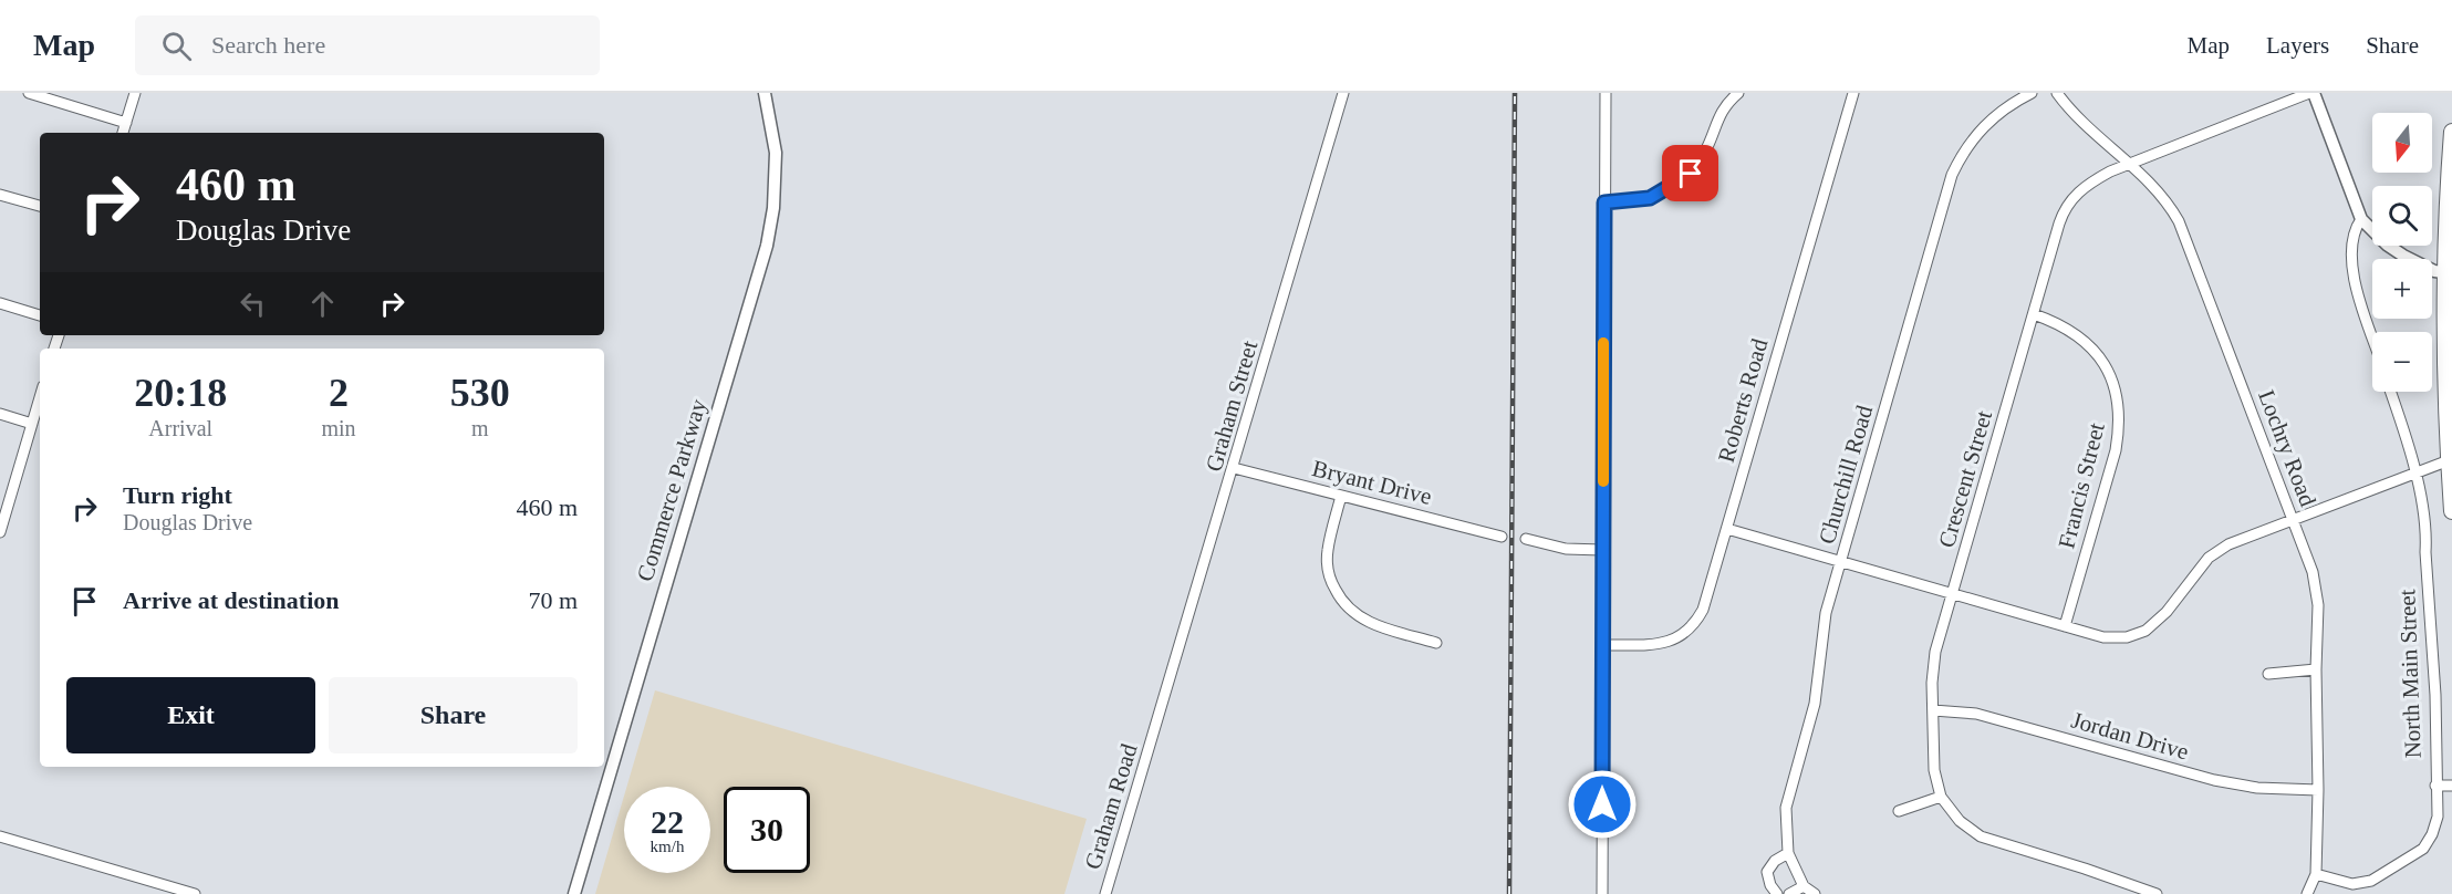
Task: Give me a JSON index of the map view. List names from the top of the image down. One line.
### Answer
{"streets":{"street":["Roberts Road","Graham Street","Lochry Road","Churchill Road","Crescent Street","Bryant Drive","Francis Street","Commerce Parkway","North Main Street","Jordan Drive","Graham Road"]},"crossings":[["Graham Street","Bryant Drive"],["Graham Street","Graham Road"],["Lochry Road","Crescent Street"],["Lochry Road","North Main Street"],["Lochry Road","Jordan Drive"],["Crescent Street","Francis Street"],["Crescent Street","Jordan Drive"]],"north":"bottom","page":{"header":"Map","search":"Search here","nav":["Map","Layers","Share"],"map_buttons":["+","−"],"turn":["460 m","Douglas Drive"],"eta":["20:18","Arrival","2","min","530","m"],"list":[{"name":"Turn right","note":"Douglas Drive","value":"460 m"},{"name":"Arrive at destination","value":"70 m"}],"buttons":["Exit","Share"],"speed":"22 km/h","limit":"30"}}
